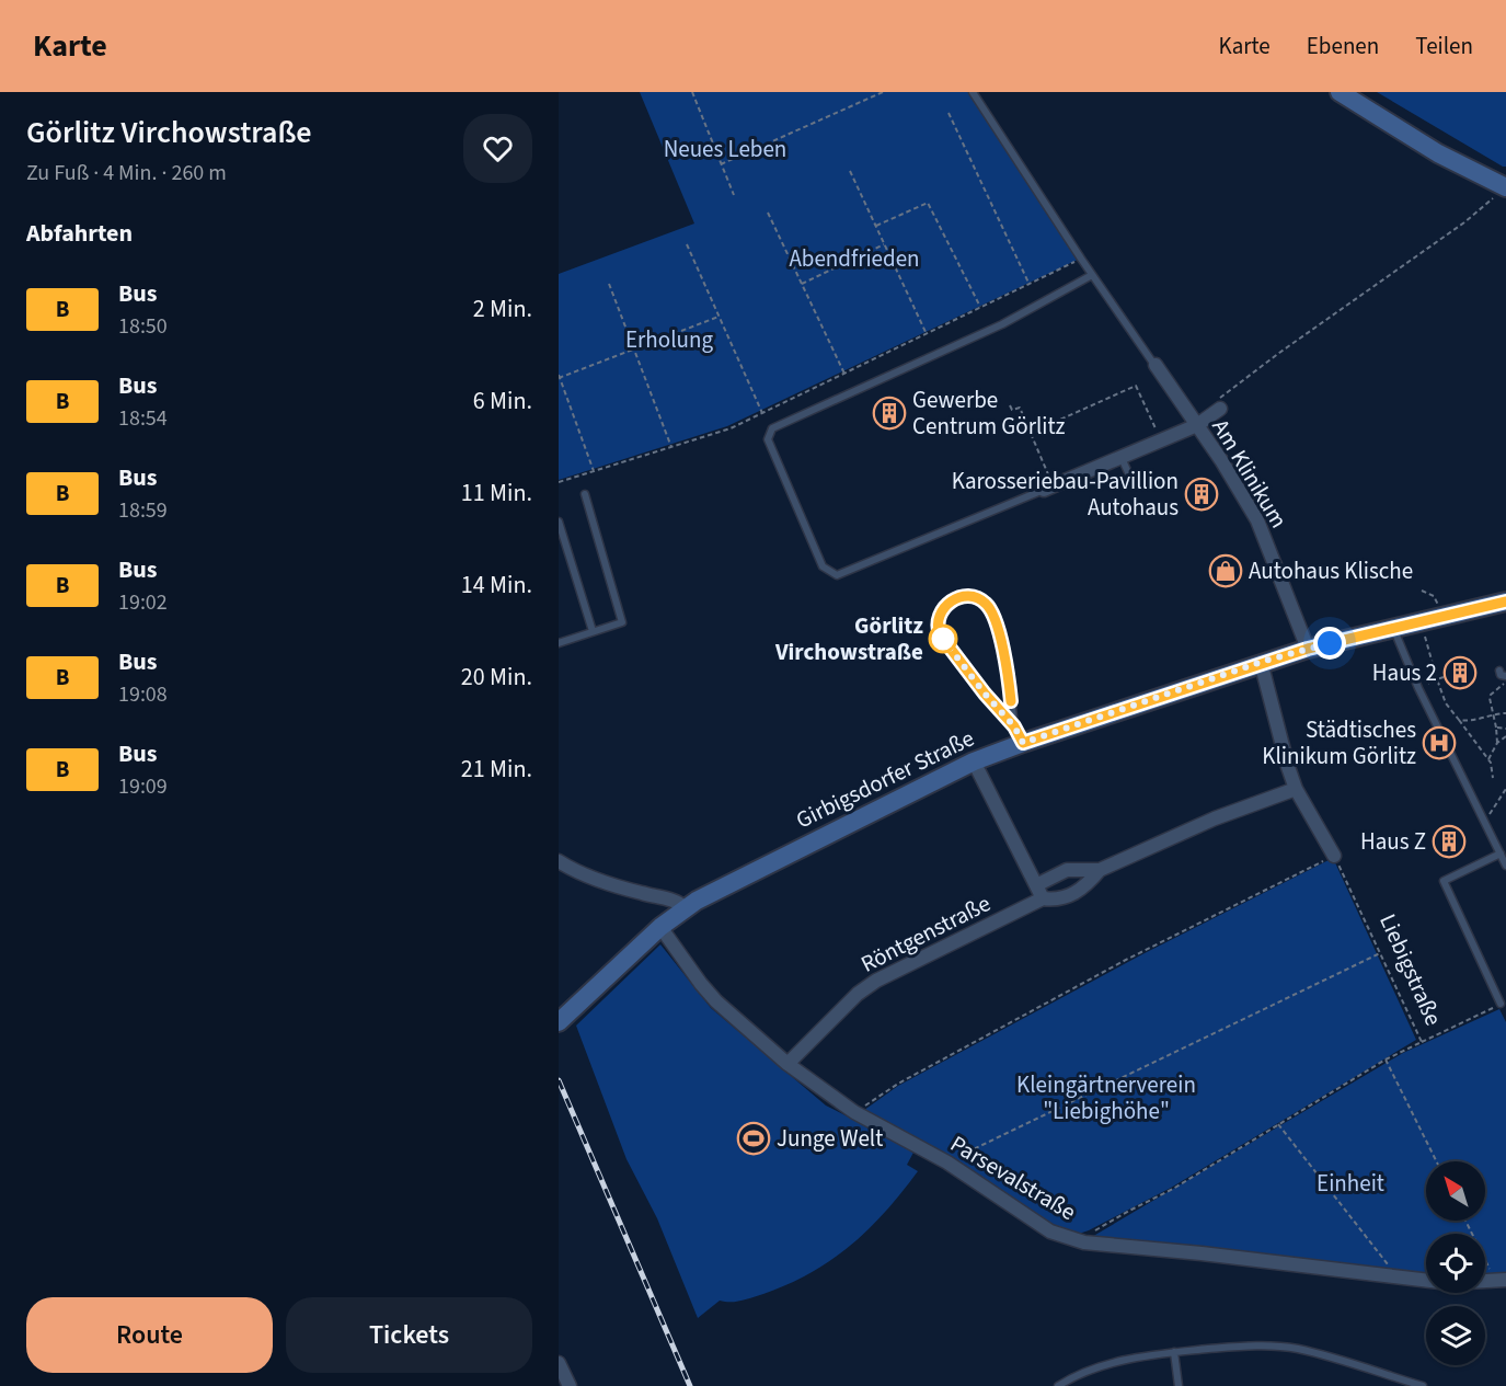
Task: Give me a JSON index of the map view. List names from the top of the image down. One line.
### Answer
{"streets":{"street":["Am Klinikum","Girbigsdorfer Straße","Röntgenstraße","Parsevalstraße"],"path":["Liebigstraße"]},"crossings":[["Am Klinikum","Girbigsdorfer Straße"],["Girbigsdorfer Straße","Parsevalstraße"],["Röntgenstraße","Parsevalstraße"],["Liebigstraße","Parsevalstraße"]],"parks":["Neues Leben","Abendfrieden","Erholung","Kleingärtnerverein \"Liebighöhe\"","Einheit"],"places":{"building":["Gewerbe Centrum Görlitz","Karosseriebau-Pavillion Autohaus","Haus 2","Haus Z"],"shop":["Autohaus Klische"],"other":["Görlitz Virchowstraße"],"hospital":["Städtisches Klinikum Görlitz"],"sports":["Junge Welt"]},"lines":["bus line B"],"north":"top left","page":{"header":"Karte","nav":["Karte","Ebenen","Teilen"],"heading":[["Görlitz Virchowstraße","Zu Fuß · 4 Min. · 260 m"],"Abfahrten"],"list":[{"mark":"B","name":"Bus","note":"18:50","value":"2 Min."},{"mark":"B","name":"Bus","note":"18:54","value":"6 Min."},{"mark":"B","name":"Bus","note":"18:59","value":"11 Min."},{"mark":"B","name":"Bus","note":"19:02","value":"14 Min."},{"mark":"B","name":"Bus","note":"19:08","value":"20 Min."},{"mark":"B","name":"Bus","note":"19:09","value":"21 Min."}],"buttons":["Route","Tickets"]}}
